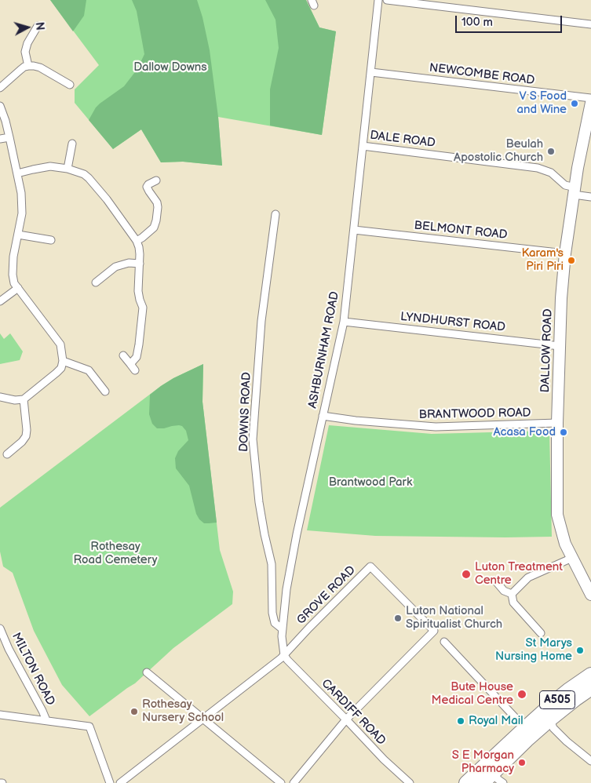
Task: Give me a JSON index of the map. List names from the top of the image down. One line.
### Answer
{"streets":{"highway":["A505"],"street":["NEWCOMBE ROAD","DALE ROAD","BELMONT ROAD","LYNDHURST ROAD","ASHBURNHAM ROAD","DALLOW ROAD","DOWNS ROAD","BRANTWOOD ROAD","GROVE ROAD","MILTON ROAD","CARDIFF ROAD"]},"crossings":[["NEWCOMBE ROAD","ASHBURNHAM ROAD"],["DALE ROAD","ASHBURNHAM ROAD"],["DALE ROAD","DALLOW ROAD"],["BELMONT ROAD","ASHBURNHAM ROAD"],["BELMONT ROAD","DALLOW ROAD"],["LYNDHURST ROAD","ASHBURNHAM ROAD"],["LYNDHURST ROAD","DALLOW ROAD"],["ASHBURNHAM ROAD","DOWNS ROAD"],["ASHBURNHAM ROAD","BRANTWOOD ROAD"],["ASHBURNHAM ROAD","GROVE ROAD"],["ASHBURNHAM ROAD","CARDIFF ROAD"],["DALLOW ROAD","BRANTWOOD ROAD"],["GROVE ROAD","CARDIFF ROAD"]],"parks":["Dallow Downs","Brantwood Park","Rothesay Road Cemetery"],"places":["V S Food and Wine","Beulah Apostolic Church","Karam's Piri Piri","Acasa Food","Luton Treatment Centre","Luton National Spiritualist Church","St Marys Nursing Home","Bute House Medical Centre","Rothesay Nursery School","Royal Mail","S E Morgan Pharmacy"],"scale_bar":"100 m","north":"right"}
